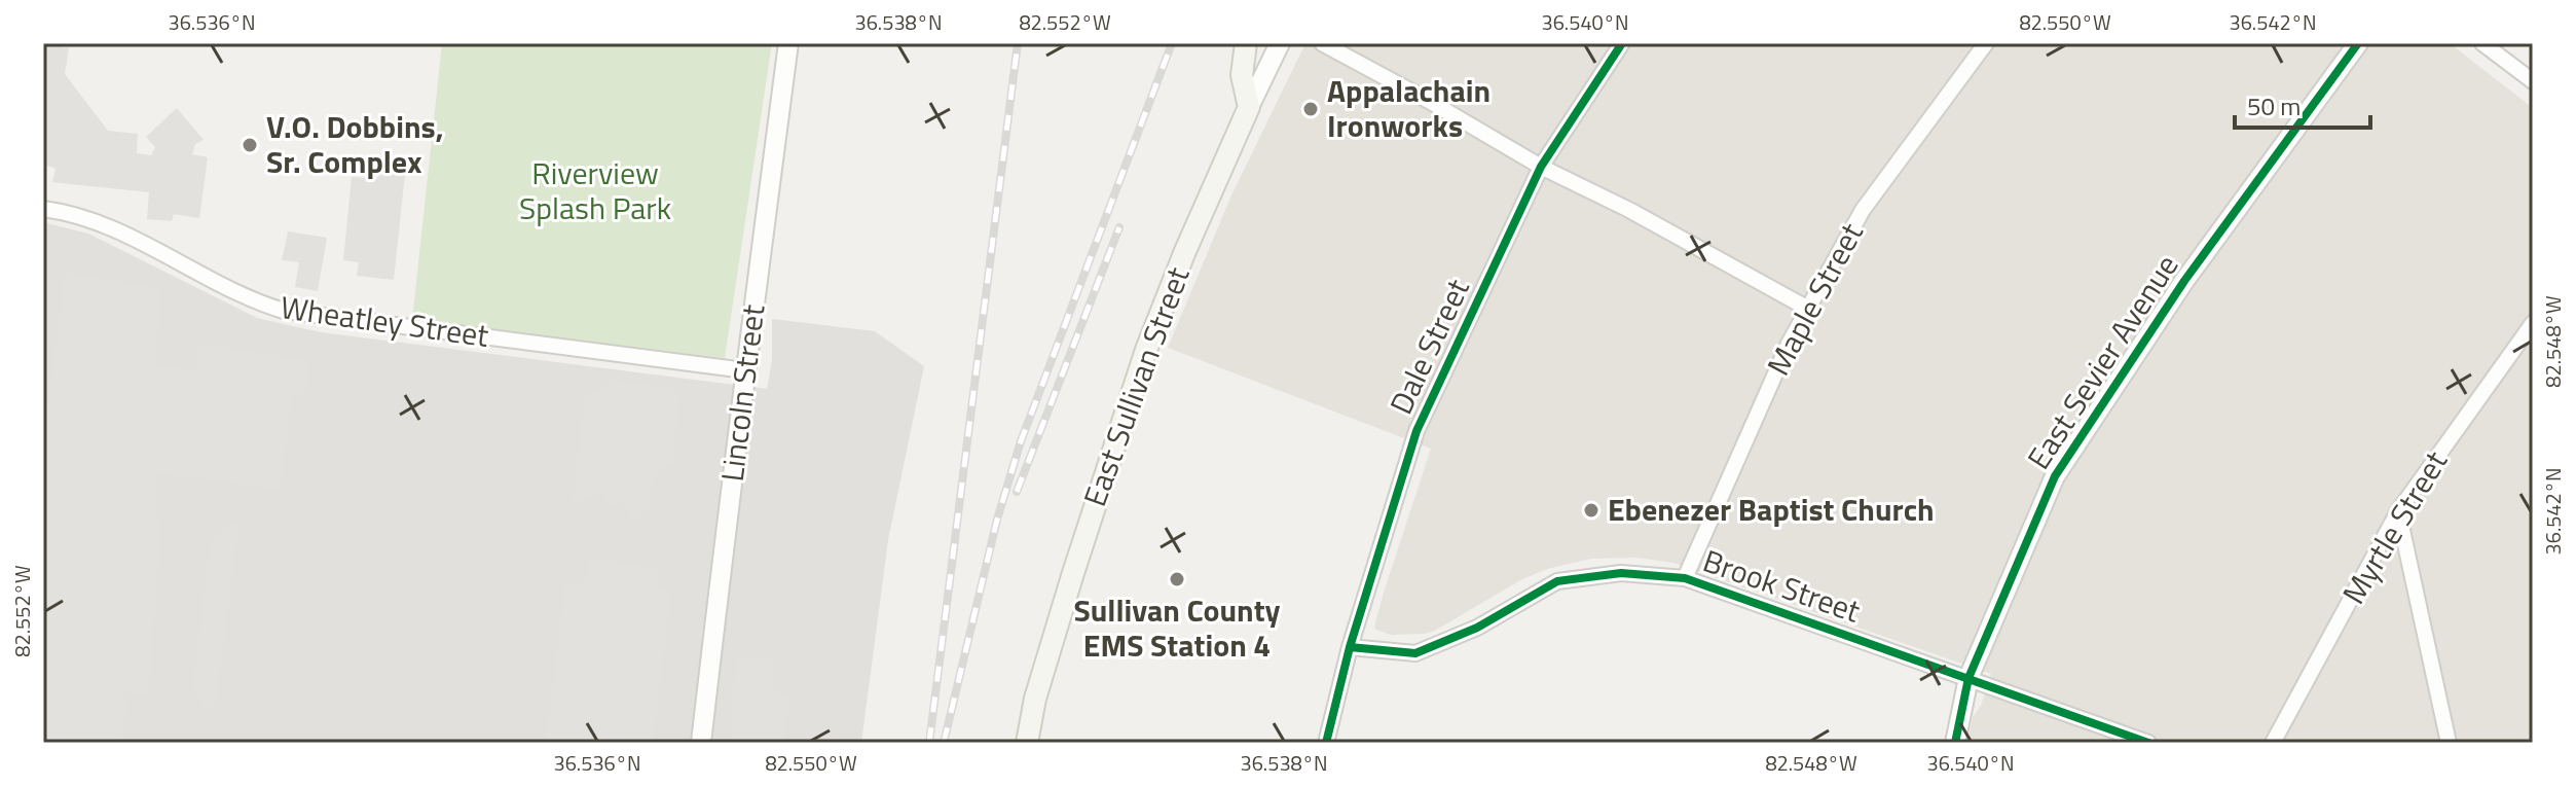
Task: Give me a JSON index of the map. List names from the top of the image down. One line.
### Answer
{"streets":{"main road":["East Sullivan Street"],"street":["Maple Street","Wheatley Street","Dale Street","East Sevier Avenue","Lincoln Street","Myrtle Street","Brook Street"]},"crossings":[["Maple Street","Brook Street"],["Wheatley Street","Lincoln Street"],["Dale Street","Brook Street"],["East Sevier Avenue","Brook Street"]],"parks":["Riverview Splash Park"],"places":["Appalachain Ironworks","V.O. Dobbins, Sr. Complex","Ebenezer Baptist Church","Sullivan County EMS Station 4"],"scale_bar":"50 m","coordinates":["36.536°N","36.538°N","82.552°W","36.540°N","82.550°W","36.542°N","82.548°W"]}
